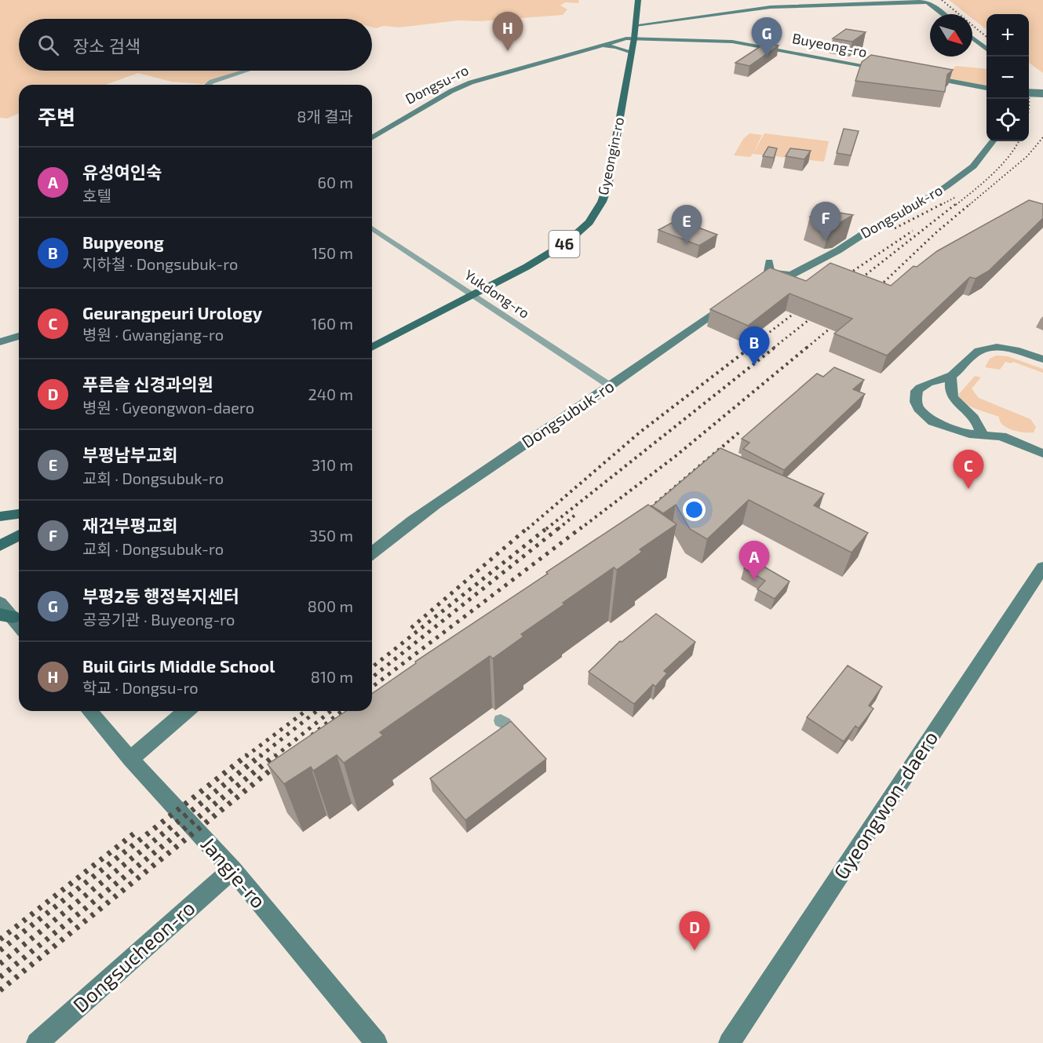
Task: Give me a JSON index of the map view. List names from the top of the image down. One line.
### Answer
{"streets":{"main road":["Gyeongin-ro","46"],"street":["Buyeong-ro","Dongsu-ro","Dongsubuk-ro","Yukdong-ro","Gyeongwon-daero","Jangje-ro","Dongsucheon-ro"]},"crossings":[["Buyeong-ro","Dongsu-ro"],["Buyeong-ro","Gyeongin-ro"],["Dongsu-ro","Gyeongin-ro"],["Gyeongin-ro","Yukdong-ro"],["Dongsubuk-ro","Yukdong-ro"],["Jangje-ro","Dongsucheon-ro"]],"north":"bottom right","page":{"pins":["H","G","F","E","B","C","A","D"],"map_buttons":["+","−"],"search":"장소 검색","heading":["주변","8개 결과"],"list":[{"mark":"A","name":"유성여인숙","note":"호텔","value":"60 m"},{"mark":"B","name":"Bupyeong","note":"지하철 · Dongsubuk-ro","value":"150 m"},{"mark":"C","name":"Geurangpeuri Urology","note":"병원 · Gwangjang-ro","value":"160 m"},{"mark":"D","name":"푸른솔 신경과의원","note":"병원 · Gyeongwon-daero","value":"240 m"},{"mark":"E","name":"부평남부교회","note":"교회 · Dongsubuk-ro","value":"310 m"},{"mark":"F","name":"재건부평교회","note":"교회 · Dongsubuk-ro","value":"350 m"},{"mark":"G","name":"부평2동 행정복지센터","note":"공공기관 · Buyeong-ro","value":"800 m"},{"mark":"H","name":"Buil Girls Middle School","note":"학교 · Dongsu-ro","value":"810 m"}]}}
